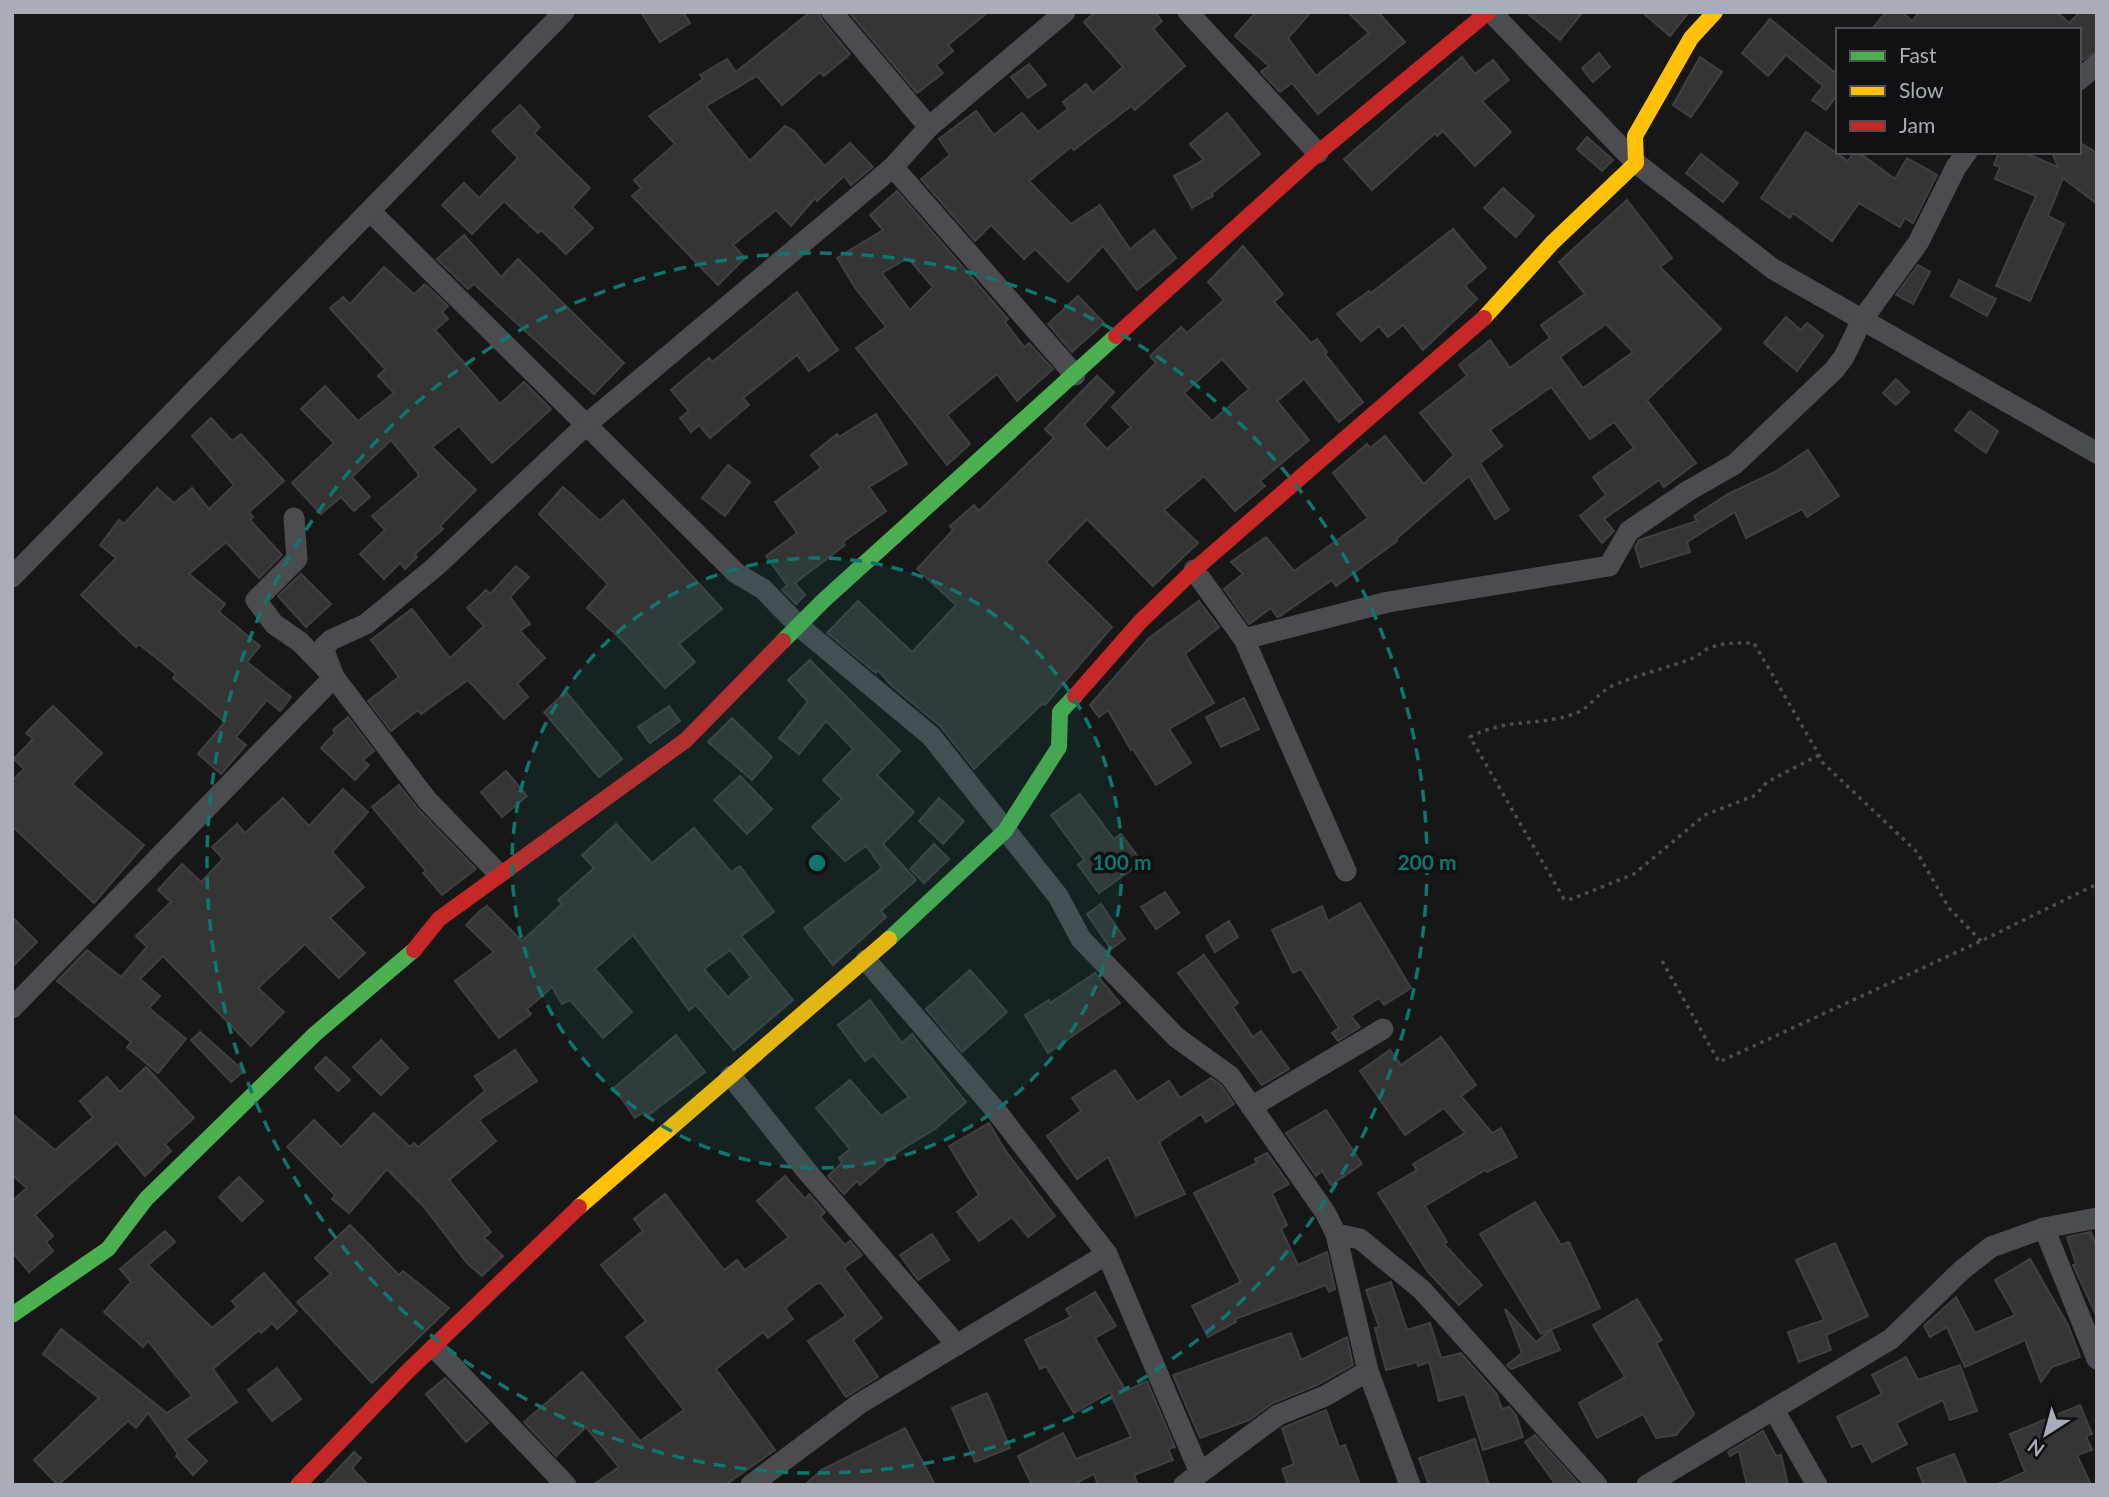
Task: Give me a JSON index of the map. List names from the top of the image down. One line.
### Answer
{"legend":["Fast","Slow","Jam"],"north":"bottom left","rings":["100 m","200 m"]}
